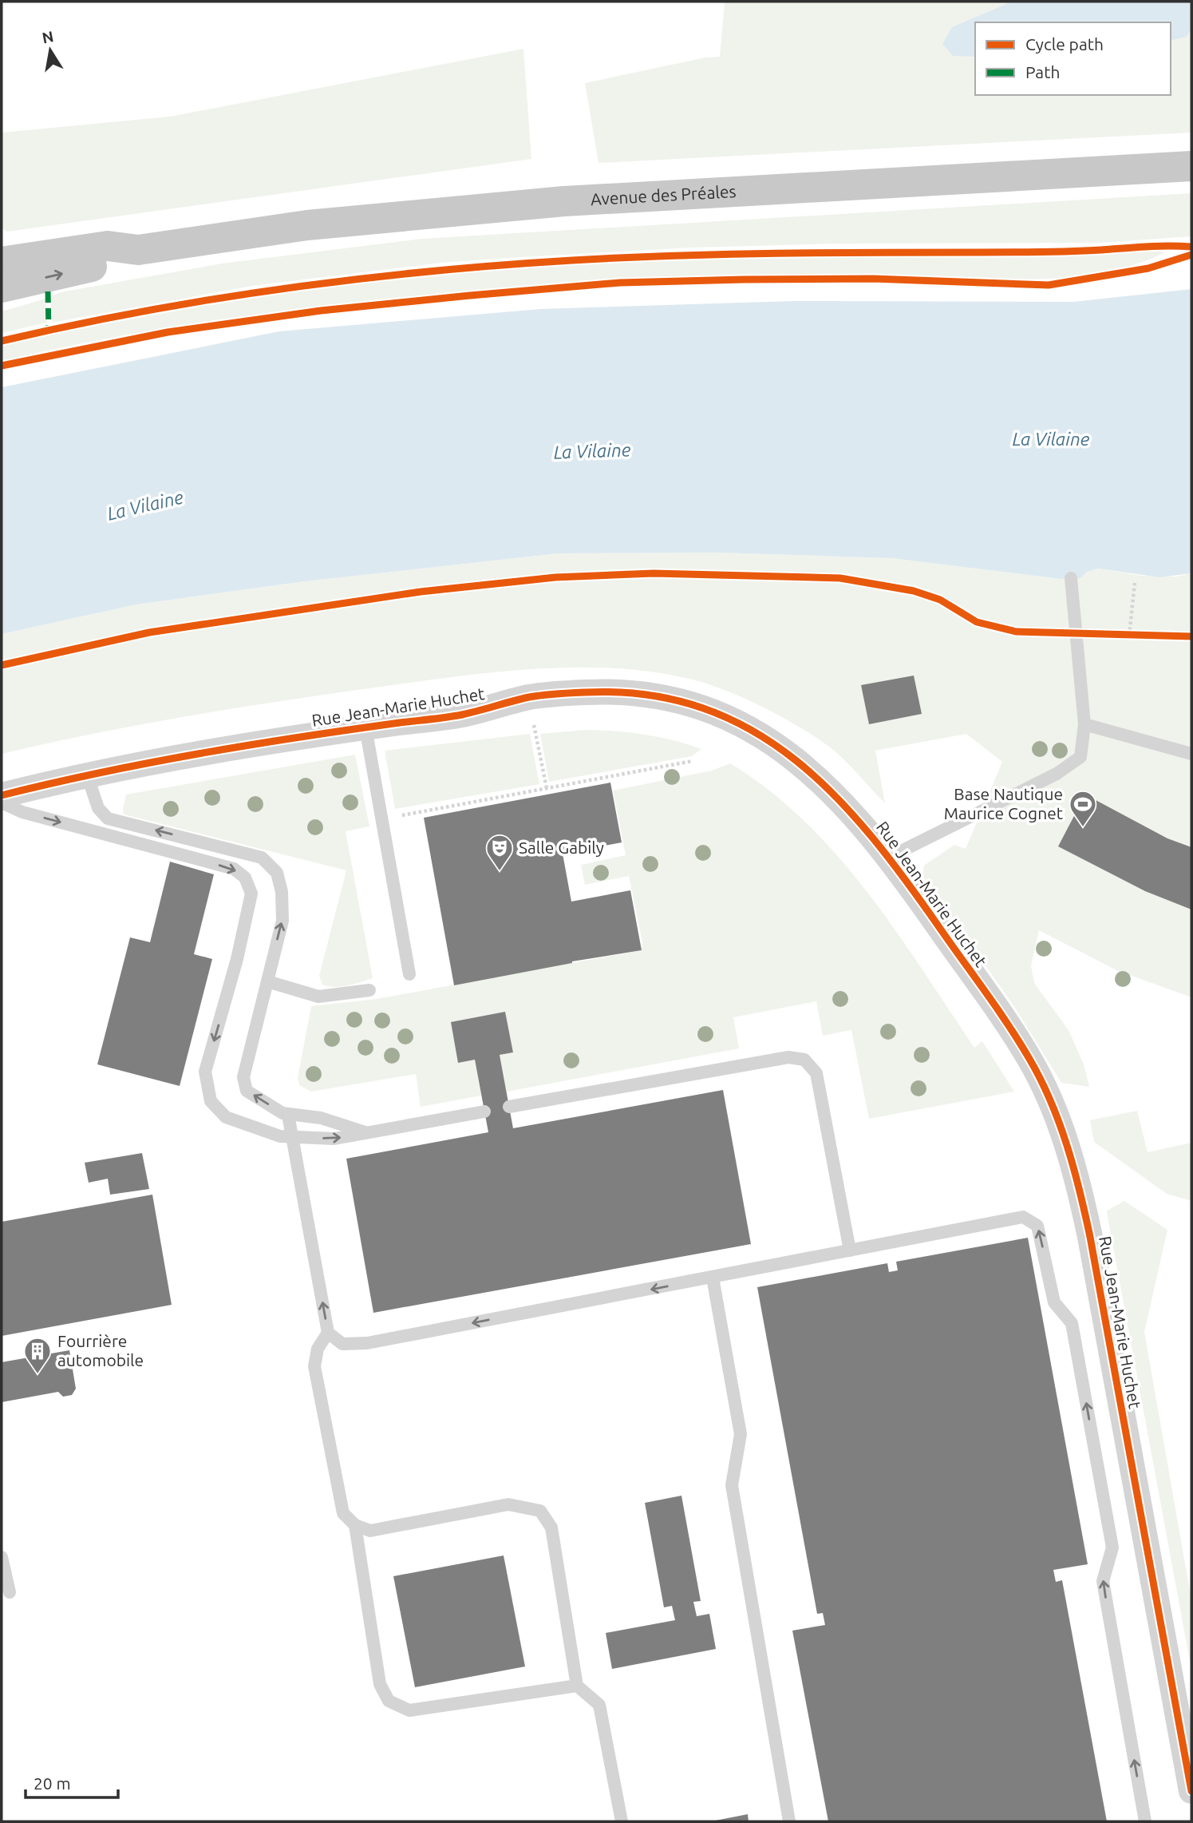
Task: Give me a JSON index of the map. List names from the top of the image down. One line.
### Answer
{"streets":{"main road":["Avenue des Préales"],"street":["Rue Jean-Marie Huchet"]},"water":["La Vilaine"],"places":{"sports":["Base Nautique Maurice Cognet"],"theatre":["Salle Gabily"],"building":["Fourrière automobile"]},"legend":["Cycle path","Path"],"scale_bar":"20 m","north":"top"}
